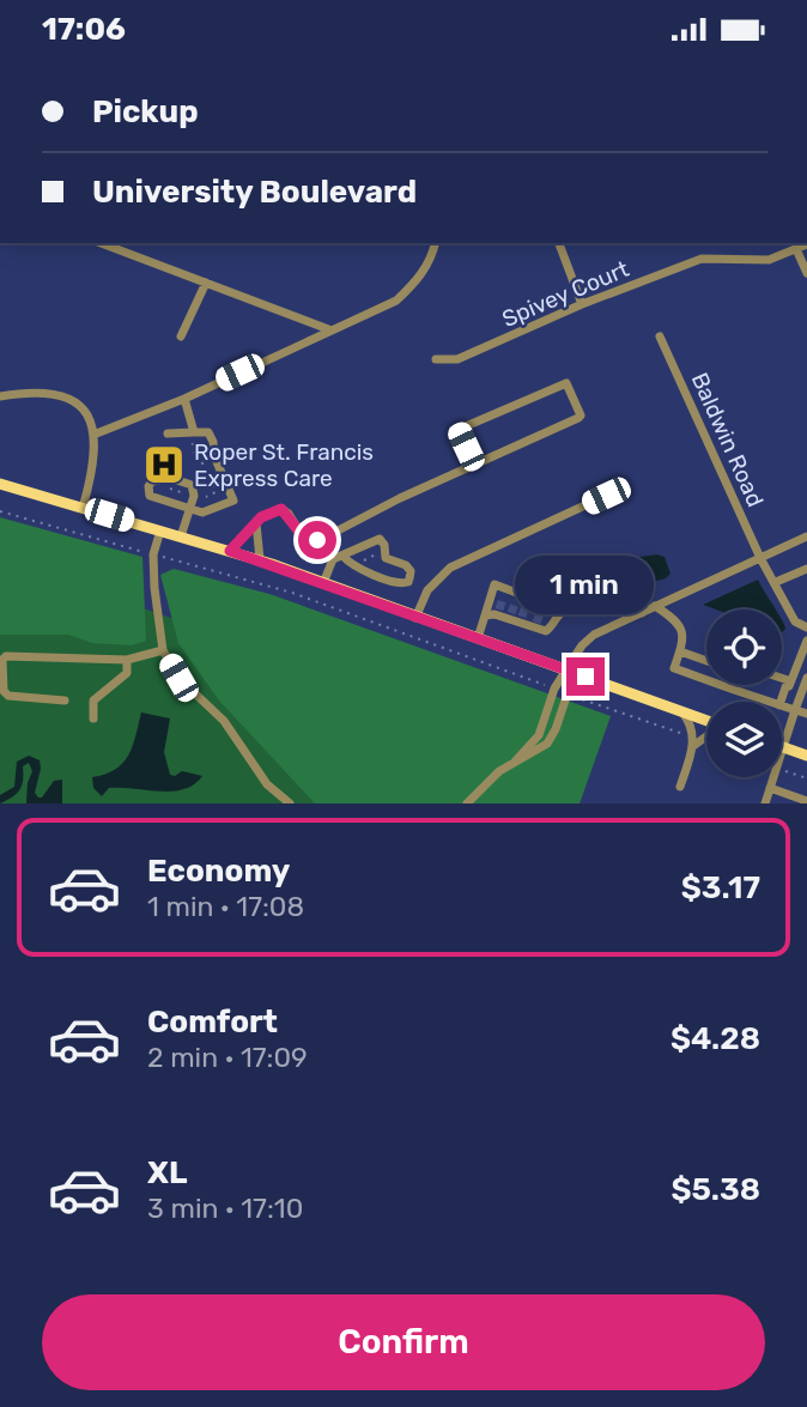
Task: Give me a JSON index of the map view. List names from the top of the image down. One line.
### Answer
{"streets":{"street":["Spivey Court","Baldwin Road"]},"places":{"hospital":["Roper St. Francis Express Care"]},"page":{"status":"17:06","banner":["Pickup","University Boulevard"],"bubble":"1 min","list":[{"name":"Economy","note":"1 min · 17:08","value":"$3.17"},{"name":"Comfort","note":"2 min · 17:09","value":"$4.28"},{"name":"XL","note":"3 min · 17:10","value":"$5.38"}],"buttons":"Confirm"}}
